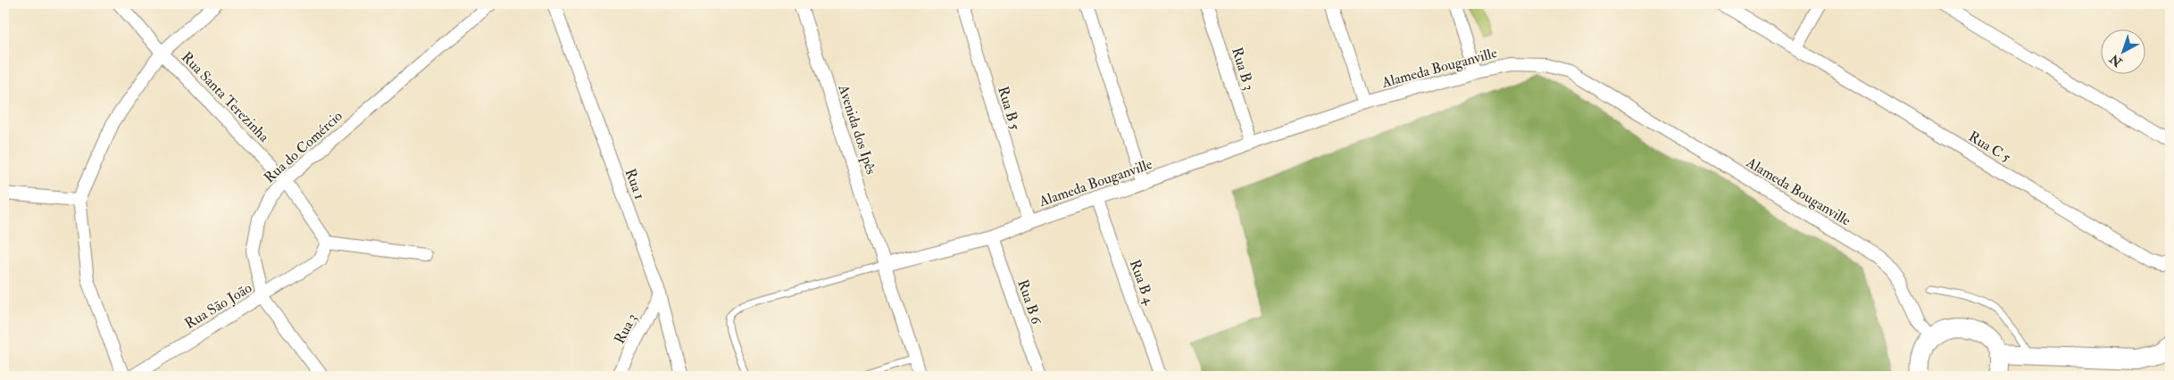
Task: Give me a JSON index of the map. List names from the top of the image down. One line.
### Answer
{"streets":{"street":["Alameda Bouganville","Rua B 3","Rua Santa Terezinha","Rua B 5","Avenida dos Ipês","Rua do Comércio","Rua C 5","Rua 1","Rua B 4","Rua B 6","Rua São João","Rua 3"]},"crossings":[["Alameda Bouganville","Rua B 3"],["Alameda Bouganville","Rua B 5"],["Alameda Bouganville","Avenida dos Ipês"],["Alameda Bouganville","Rua B 4"],["Alameda Bouganville","Rua B 6"],["Rua Santa Terezinha","Rua do Comércio"],["Rua Santa Terezinha","Rua São João"],["Rua do Comércio","Rua São João"],["Rua 1","Rua 3"]],"north":"bottom left"}
